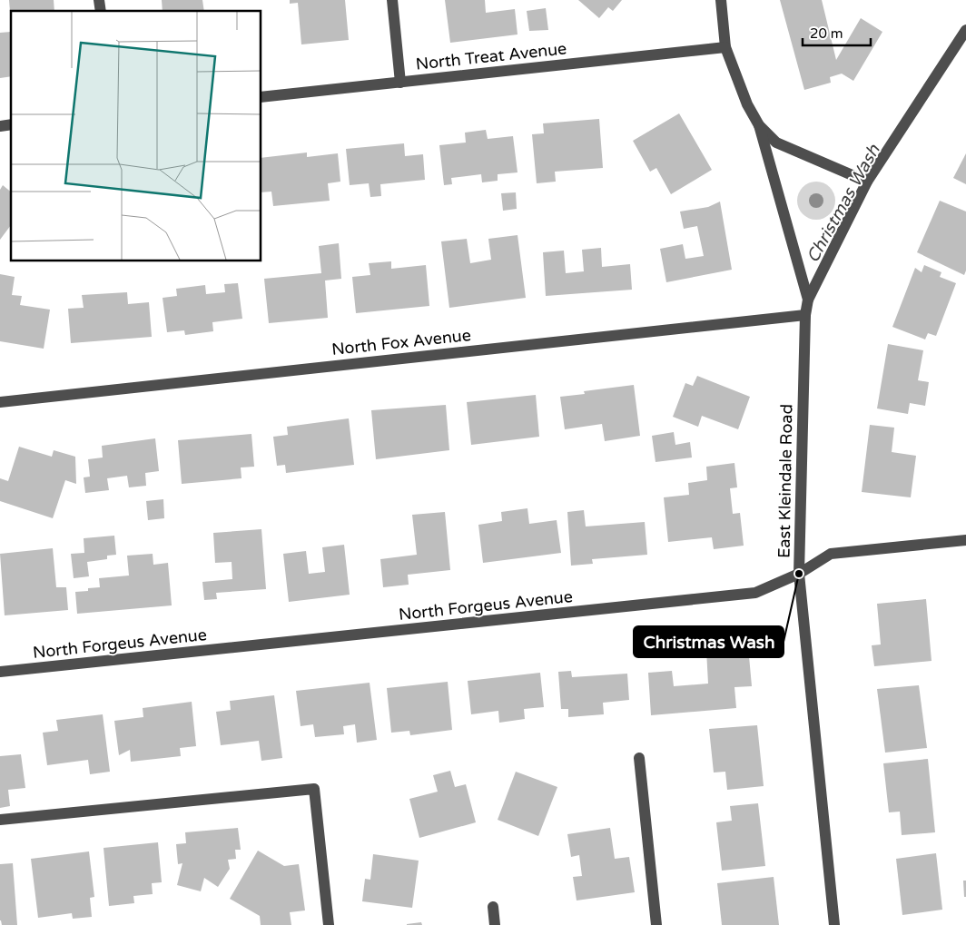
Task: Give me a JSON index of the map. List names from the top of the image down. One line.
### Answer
{"streets":{"street":["North Treat Avenue","North Fox Avenue","East Kleindale Road","North Forgeus Avenue"]},"crossings":[["North Treat Avenue","East Kleindale Road"],["North Fox Avenue","East Kleindale Road"],["East Kleindale Road","North Forgeus Avenue"]],"water":["Christmas Wash"],"places":["Christmas Wash"],"scale_bar":"20 m"}
